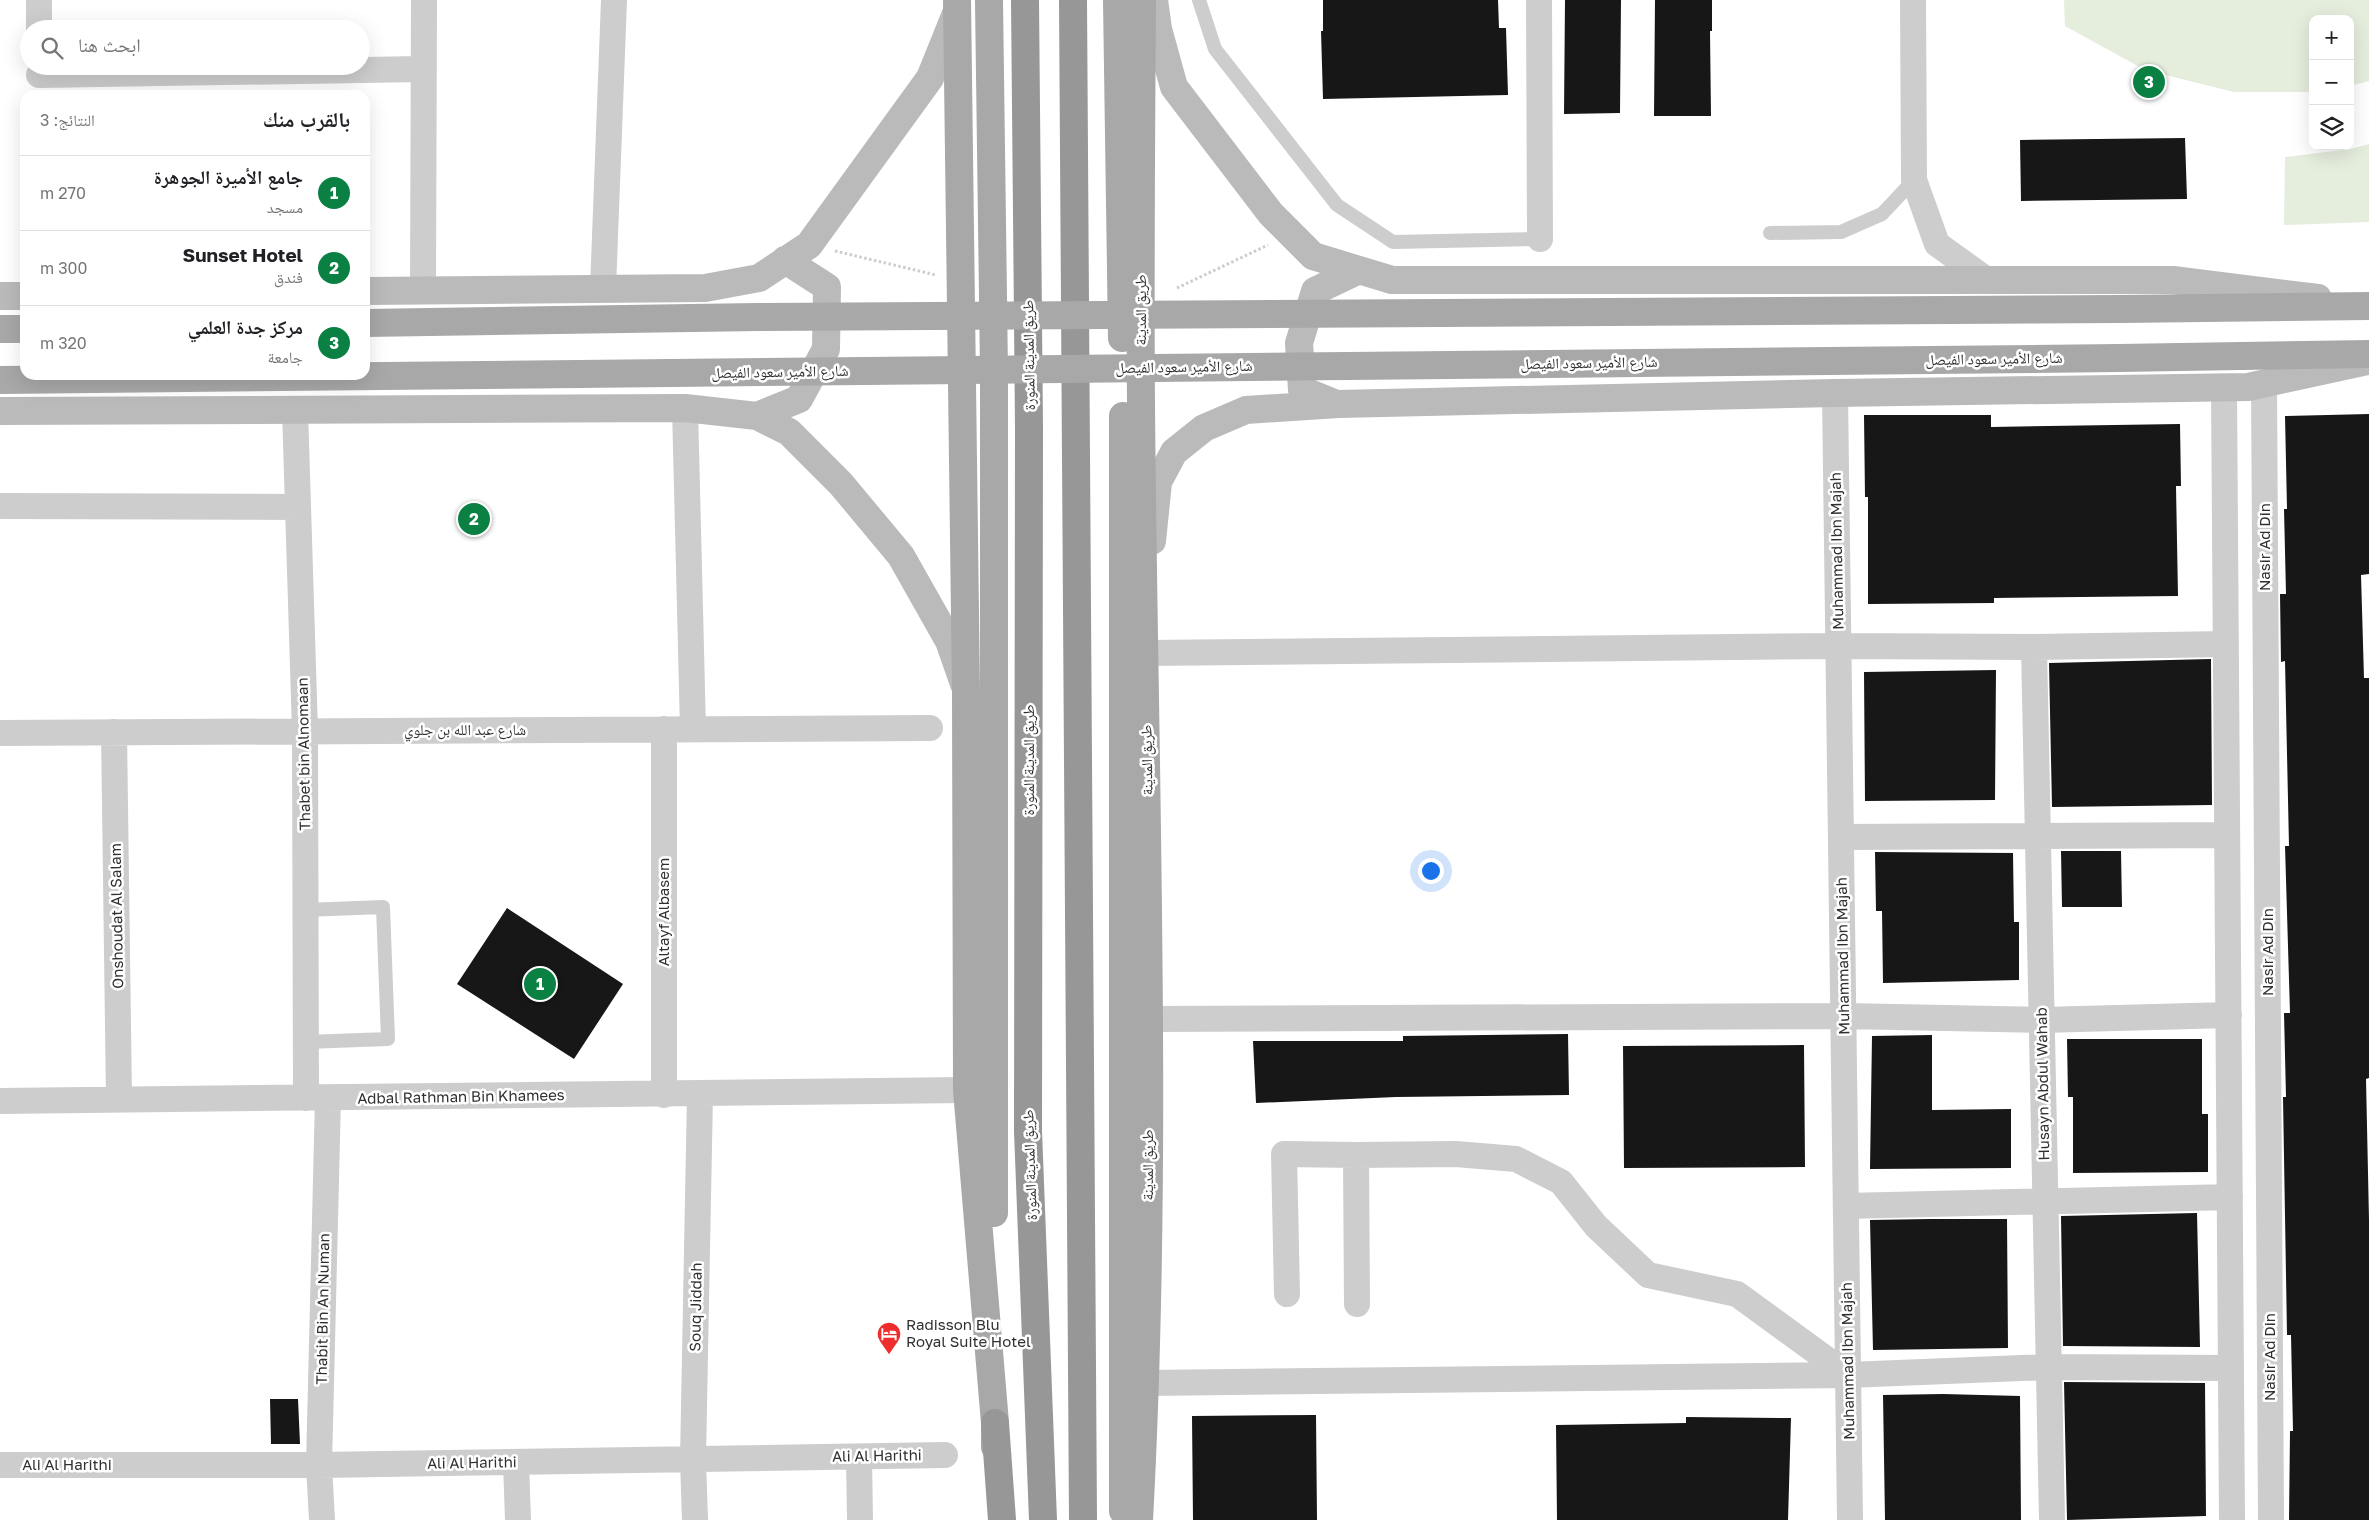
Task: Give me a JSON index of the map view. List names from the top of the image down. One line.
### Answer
{"streets":{"highway":["طريق المدينة المنورة"],"main road":["طريق المدينة","شارع الأمير سعود الفيصل"],"street":["Nasir Ad Din","Muhammad Ibn Majah","شارع عبد الله بن جلوي","Thabet bin Alnomaan","Altayf Albasem","Onshoudat Al Salam","Husayn Abdul Wahab","Adbal Rathman Bin Khamees","Souq Jiddah","Thabit Bin An Numan","Ali Al Harithi"]},"crossings":[["طريق المدينة","شارع الأمير سعود الفيصل"],["شارع عبد الله بن جلوي","Thabet bin Alnomaan"],["شارع عبد الله بن جلوي","Altayf Albasem"],["شارع عبد الله بن جلوي","Onshoudat Al Salam"],["Thabet bin Alnomaan","Adbal Rathman Bin Khamees"],["Thabet bin Alnomaan","Thabit Bin An Numan"],["Altayf Albasem","Adbal Rathman Bin Khamees"],["Onshoudat Al Salam","Adbal Rathman Bin Khamees"],["Adbal Rathman Bin Khamees","Souq Jiddah"],["Adbal Rathman Bin Khamees","Thabit Bin An Numan"],["Souq Jiddah","Ali Al Harithi"],["Thabit Bin An Numan","Ali Al Harithi"]],"places":{"hotel":["Radisson Blu Royal Suite Hotel"]},"page":{"map_buttons":["+","−"],"search":"ابحث هنا","pins":["3","2","1"],"heading":["بالقرب منك","النتائج: 3"],"list":[{"mark":"1","name":"جامع الأميرة الجوهرة","note":"مسجد","value":"270 m"},{"mark":"2","name":"Sunset Hotel","note":"فندق","value":"300 m"},{"mark":"3","name":"مركز جدة العلمي","note":"جامعة","value":"320 m"}]}}
